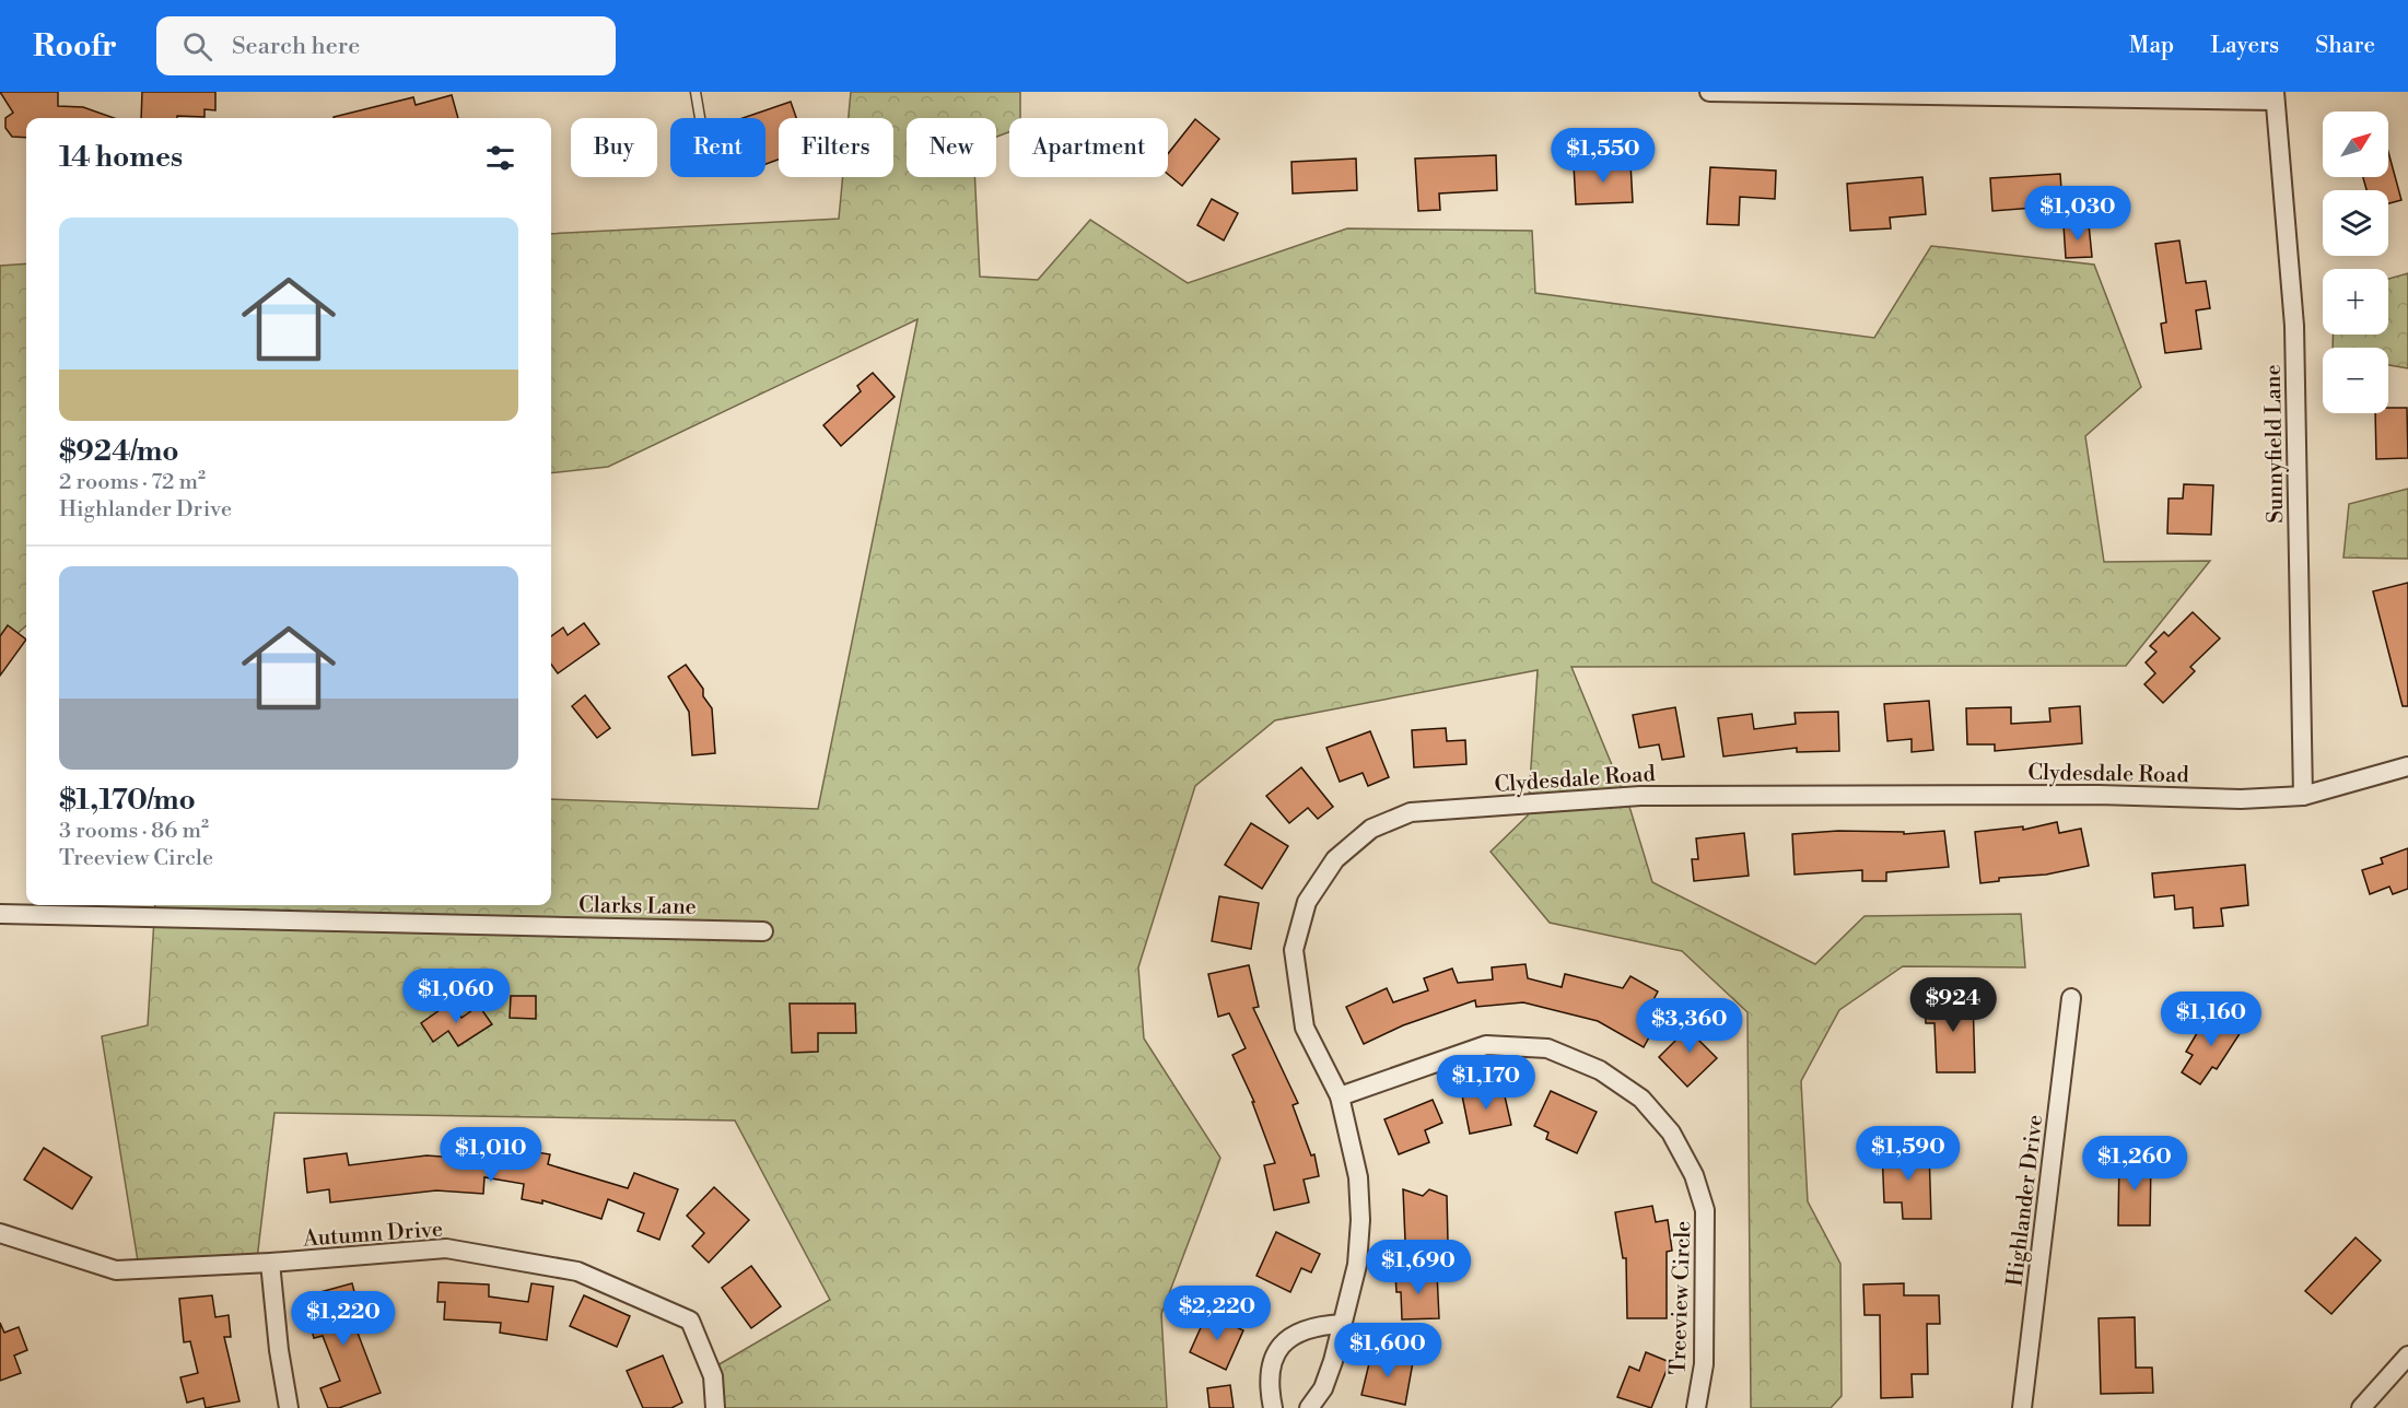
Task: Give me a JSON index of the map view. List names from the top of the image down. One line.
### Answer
{"streets":{"street":["Sunnyfield Lane","Clydesdale Road","Clarks Lane","Highlander Drive","Autumn Drive","Treeview Circle"]},"crossings":[["Sunnyfield Lane","Clydesdale Road"],["Clydesdale Road","Treeview Circle"]],"north":"top right","page":{"header":"Roofr","search":"Search here","nav":["Map","Layers","Share"],"map_buttons":["+","−"],"chip":["Buy","Rent","Filters","New","Apartment"],"heading":"14 homes","price":["$1,550","$1,030","$1,060","$924","$1,160","$3,360","$1,170","$1,590","$1,010","$1,260","$1,690","$2,220","$1,220","$1,600"],"list":[{"name":"$924/mo","note":"2 rooms · 72 m² · Highlander Drive"},{"name":"$1,170/mo","note":"3 rooms · 86 m² · Treeview Circle"}]}}
